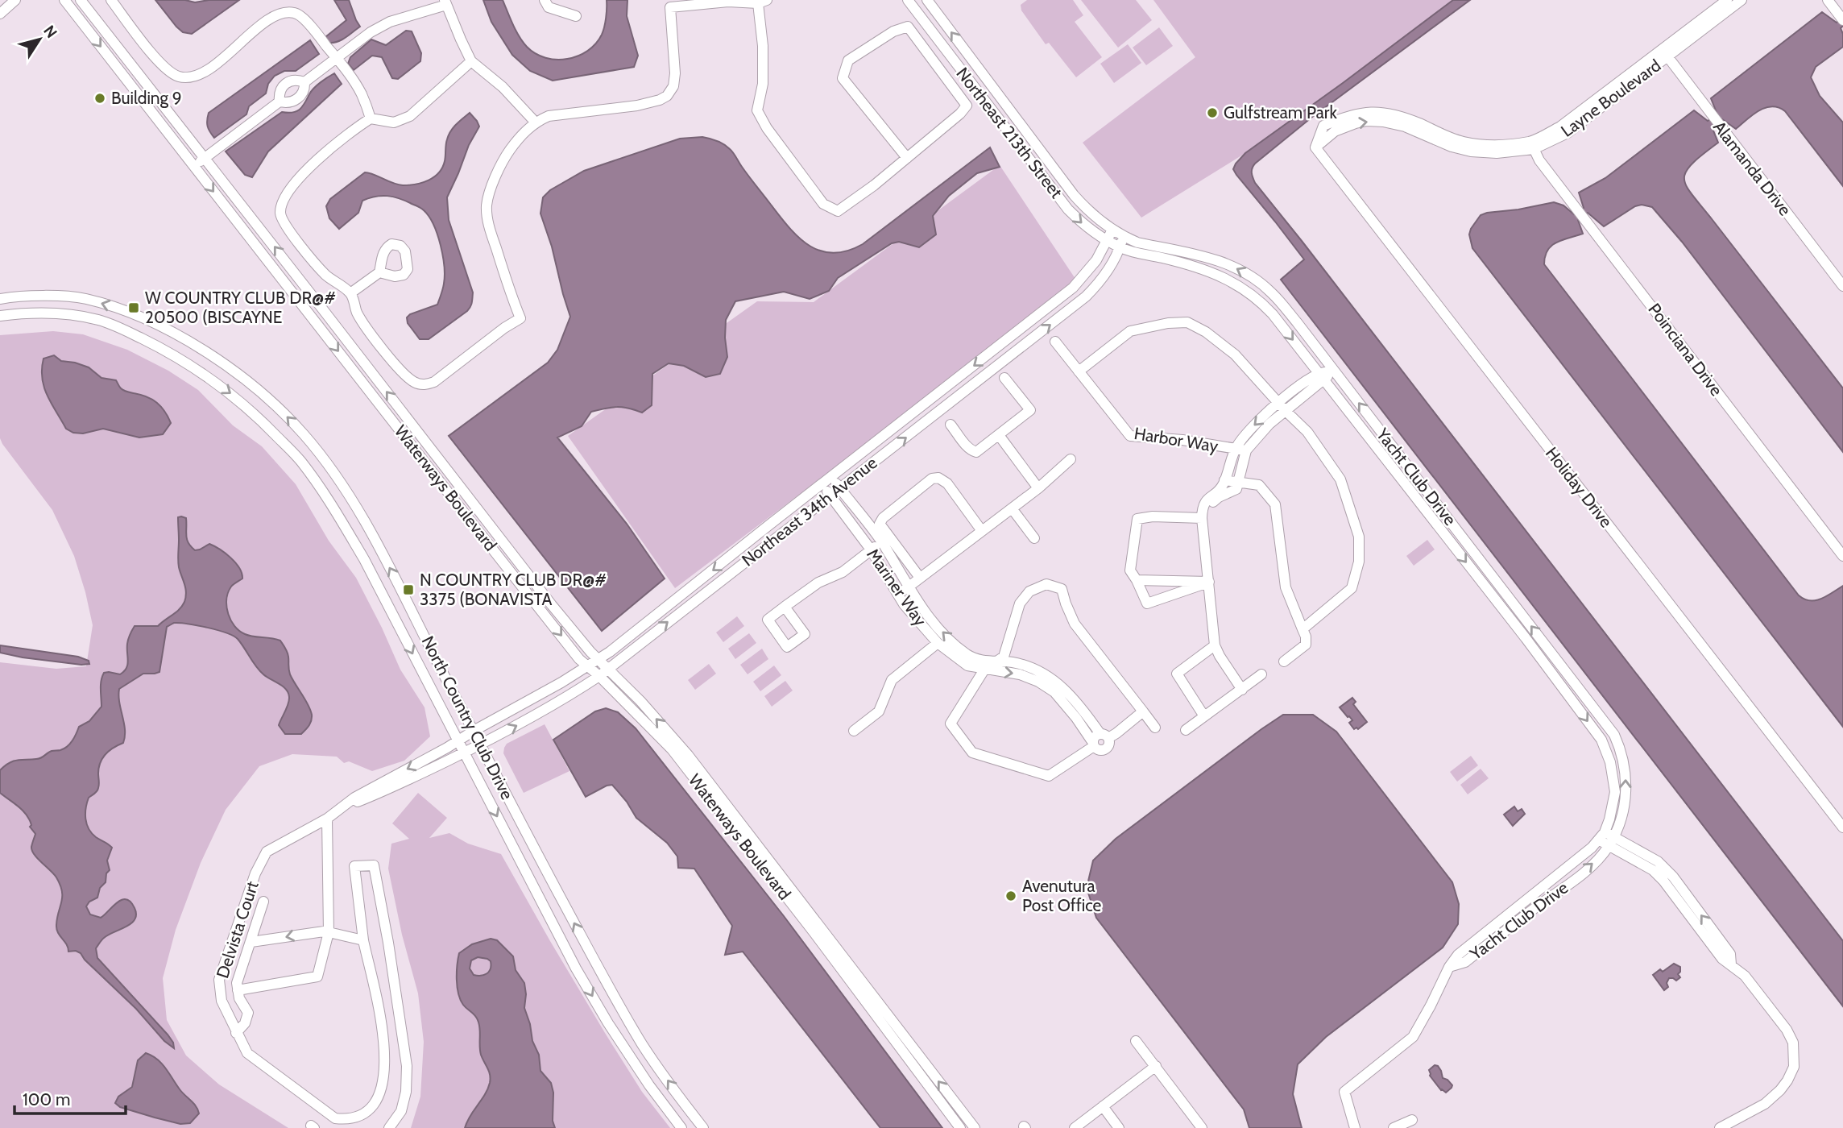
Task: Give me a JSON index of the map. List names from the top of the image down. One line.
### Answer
{"streets":{"street":["Layne Boulevard","Northeast 213th Street","Alamanda Drive","Poinciana Drive","Harbor Way","Yacht Club Drive","Holiday Drive","Waterways Boulevard","Northeast 34th Avenue","Mariner Way","North Country Club Drive","Delvista Court"]},"crossings":[["Layne Boulevard","Alamanda Drive"],["Layne Boulevard","Poinciana Drive"],["Layne Boulevard","Holiday Drive"],["Northeast 213th Street","Yacht Club Drive"],["Northeast 213th Street","Northeast 34th Avenue"],["Harbor Way","Yacht Club Drive"],["Yacht Club Drive","Northeast 34th Avenue"],["Waterways Boulevard","Northeast 34th Avenue"],["Northeast 34th Avenue","Mariner Way"],["Northeast 34th Avenue","North Country Club Drive"],["Northeast 34th Avenue","Delvista Court"]],"places":{"other":["Building 9","Gulfstream Park","Avenutura Post Office"],"transit":["W COUNTRY CLUB DR@# 20500 (BISCAYNE","N COUNTRY CLUB DR@# 3375 (BONAVISTA"]},"scale_bar":"100 m","north":"top right"}
